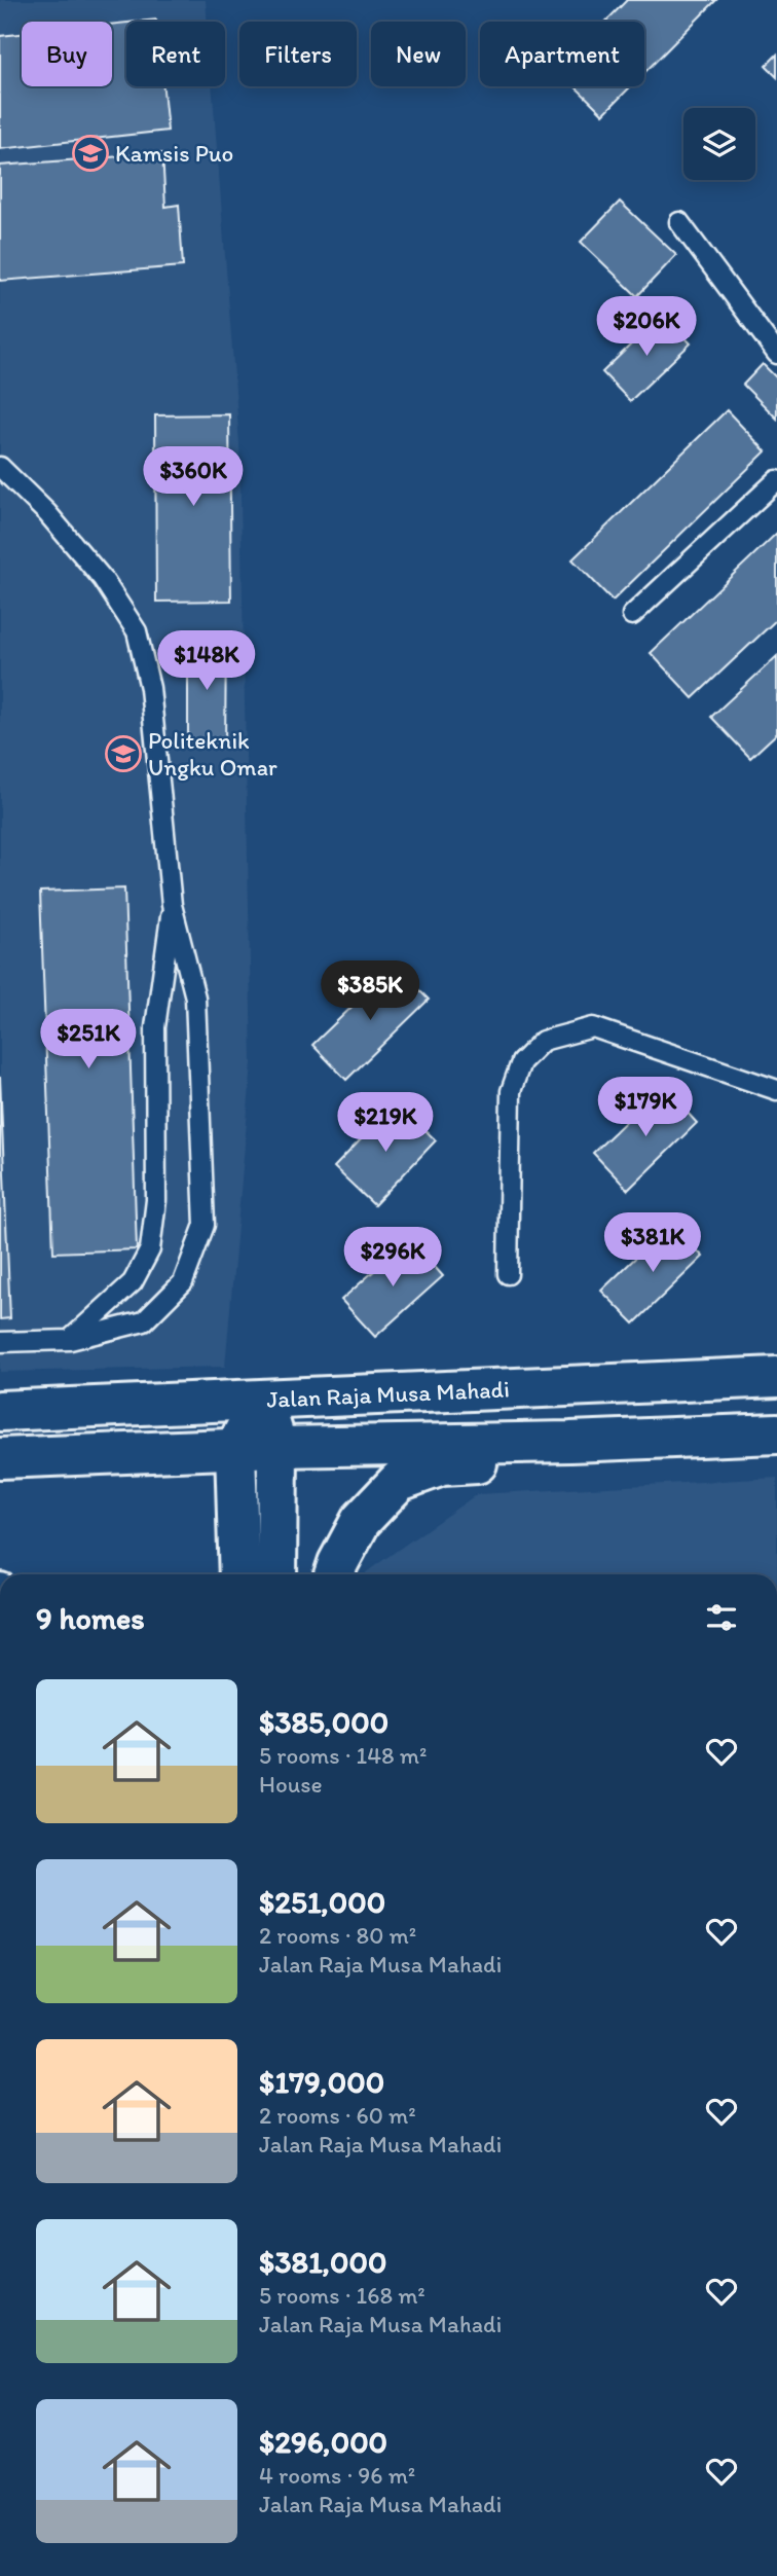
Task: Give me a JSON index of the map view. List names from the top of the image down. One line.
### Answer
{"streets":{"main road":["Jalan Raja Musa Mahadi"]},"places":{"school or university":["Kamsis Puo","Politeknik Ungku Omar"]},"page":{"chip":["Buy","Rent","Filters","New","Apartment"],"price":["$206K","$360K","$148K","$385K","$251K","$179K","$219K","$381K","$296K"],"heading":"9 homes","list":[{"name":"$385,000","note":"5 rooms · 148 m² · House"},{"name":"$251,000","note":"2 rooms · 80 m² · Jalan Raja Musa Mahadi"},{"name":"$179,000","note":"2 rooms · 60 m² · Jalan Raja Musa Mahadi"},{"name":"$381,000","note":"5 rooms · 168 m² · Jalan Raja Musa Mahadi"},{"name":"$296,000","note":"4 rooms · 96 m² · Jalan Raja Musa Mahadi"}]}}
